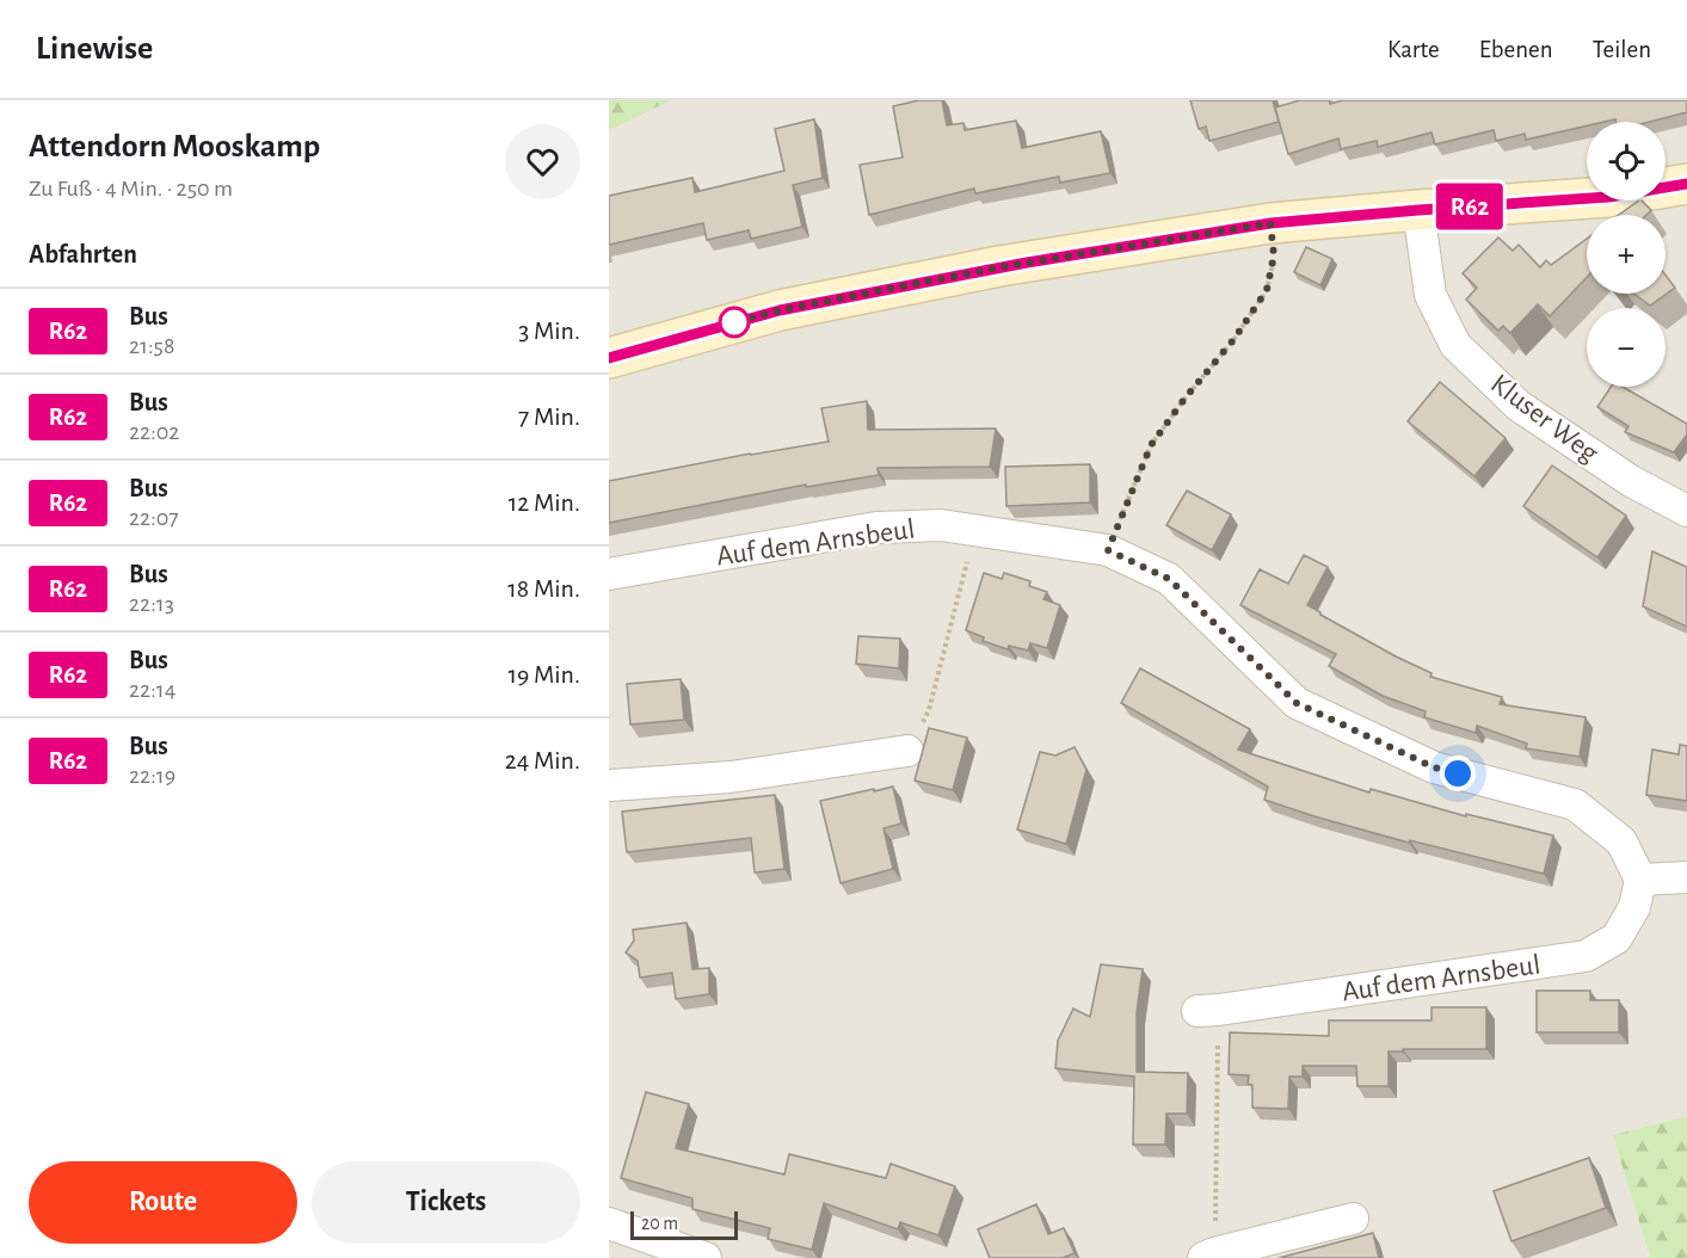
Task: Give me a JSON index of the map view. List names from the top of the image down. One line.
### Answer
{"streets":{"street":["Kluser Weg","Auf dem Arnsbeul"]},"lines":["bus line R62"],"scale_bar":"20 m","page":{"header":"Linewise","nav":["Karte","Ebenen","Teilen"],"heading":[["Attendorn Mooskamp","Zu Fuß · 4 Min. · 250 m"],"Abfahrten"],"on_map":"R62","map_buttons":["+","−"],"list":[{"mark":"R62","name":"Bus","note":"21:58","value":"3 Min."},{"mark":"R62","name":"Bus","note":"22:02","value":"7 Min."},{"mark":"R62","name":"Bus","note":"22:07","value":"12 Min."},{"mark":"R62","name":"Bus","note":"22:13","value":"18 Min."},{"mark":"R62","name":"Bus","note":"22:14","value":"19 Min."},{"mark":"R62","name":"Bus","note":"22:19","value":"24 Min."}],"buttons":["Route","Tickets"],"scale":"20 m"}}
